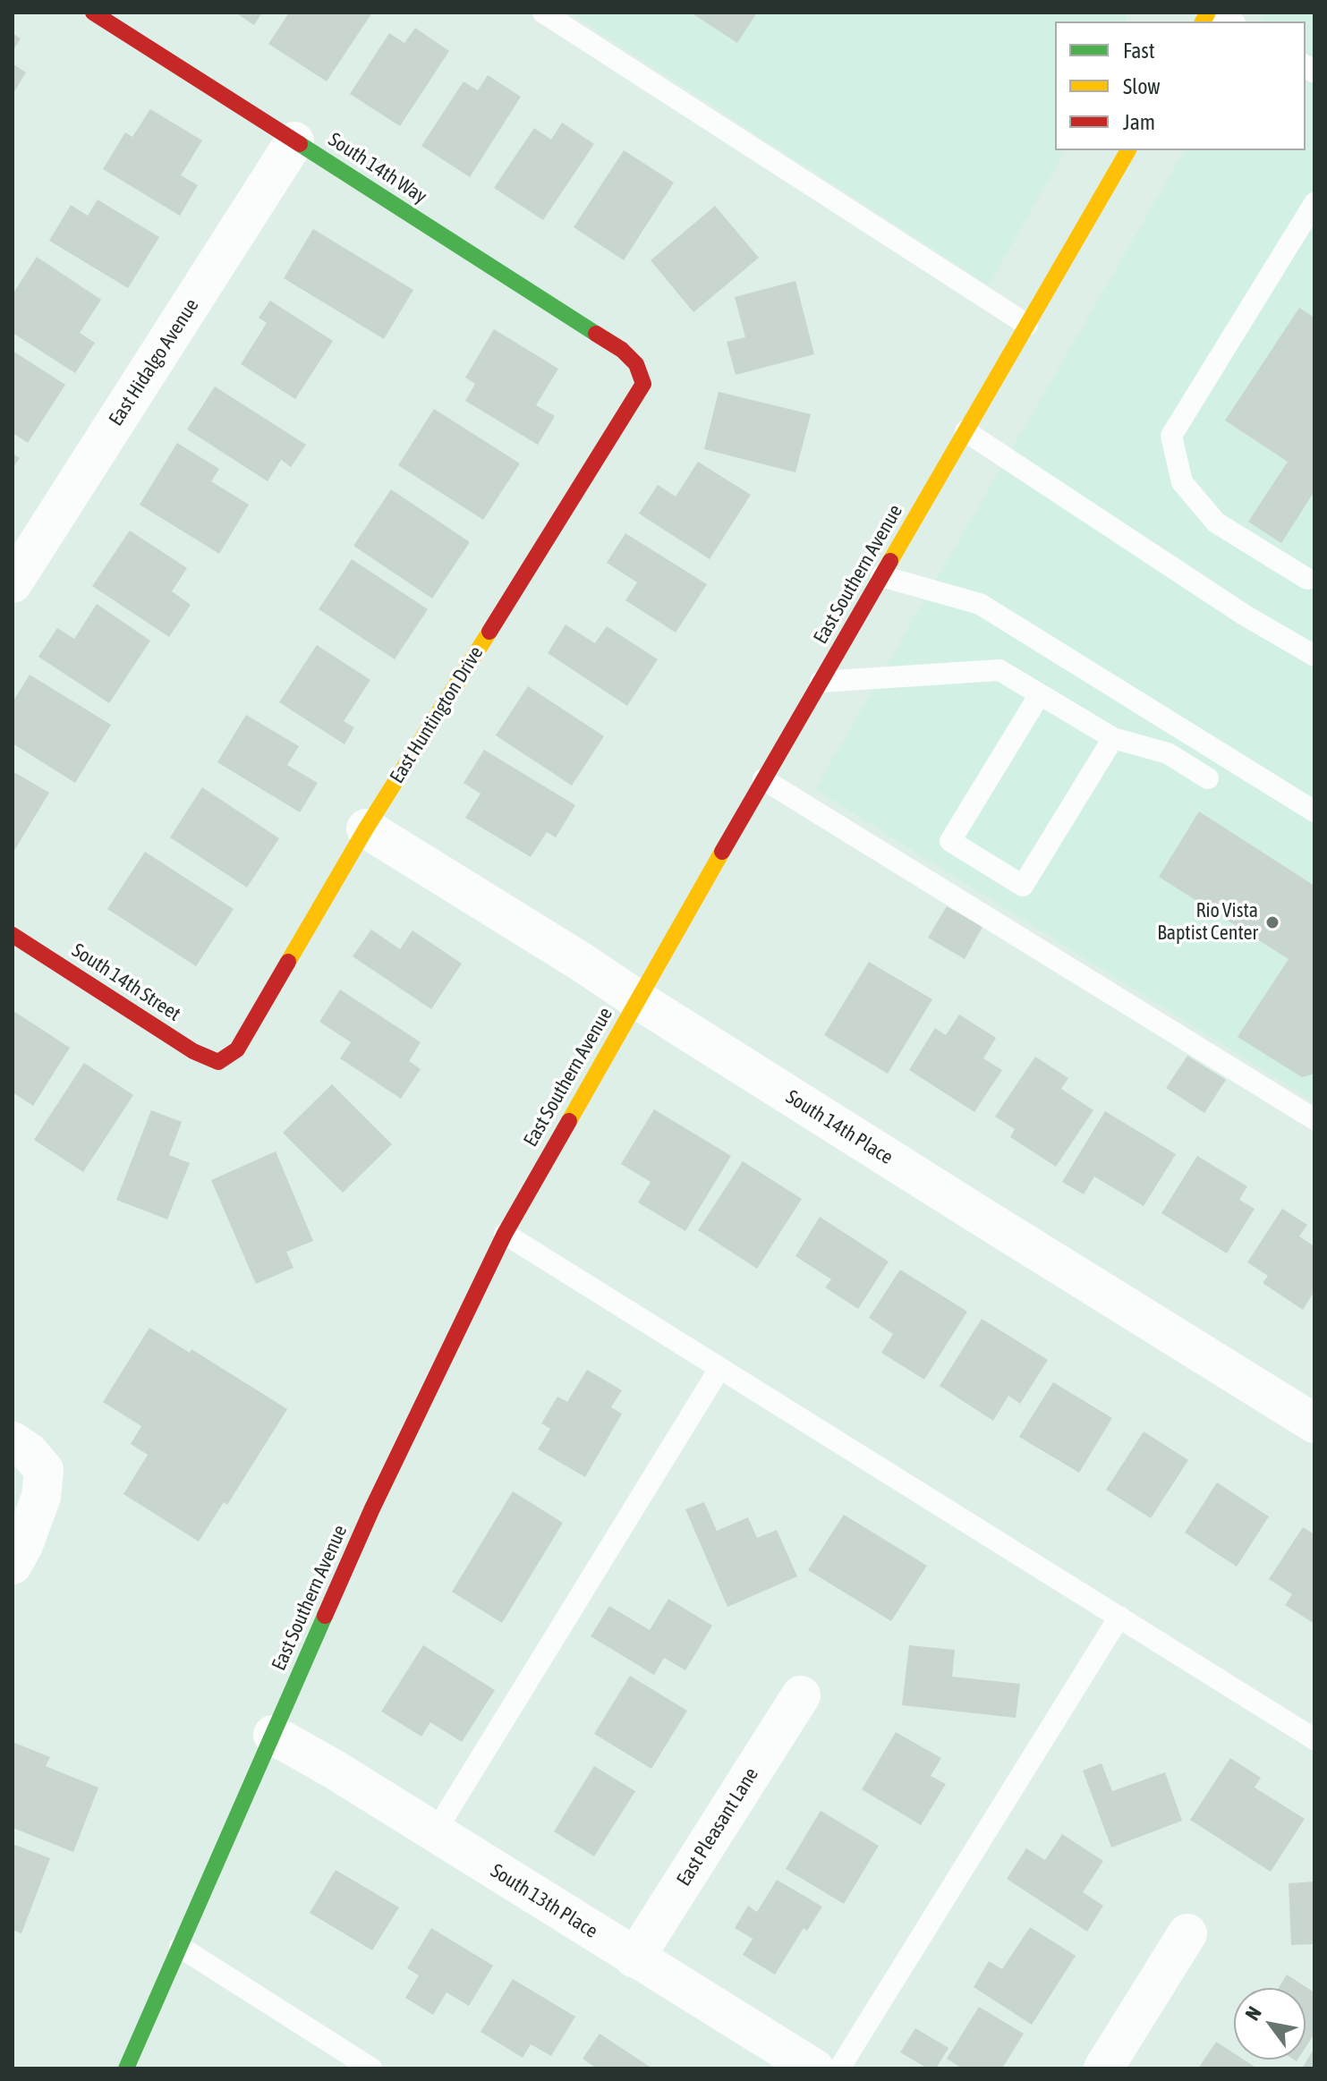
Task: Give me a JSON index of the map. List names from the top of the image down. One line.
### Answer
{"streets":{"main road":["South 14th Way","East Southern Avenue","East Huntington Drive","South 14th Street"],"street":["East Hidalgo Avenue","South 14th Place","East Pleasant Lane","South 13th Place"]},"crossings":[["South 14th Way","East Hidalgo Avenue"],["South 14th Way","East Huntington Drive"],["East Southern Avenue","South 14th Place"],["East Southern Avenue","South 13th Place"],["East Huntington Drive","South 14th Street"],["East Huntington Drive","South 14th Place"],["East Pleasant Lane","South 13th Place"]],"places":["Rio Vista Baptist Center"],"legend":["Fast","Slow","Jam"],"north":"top left"}
